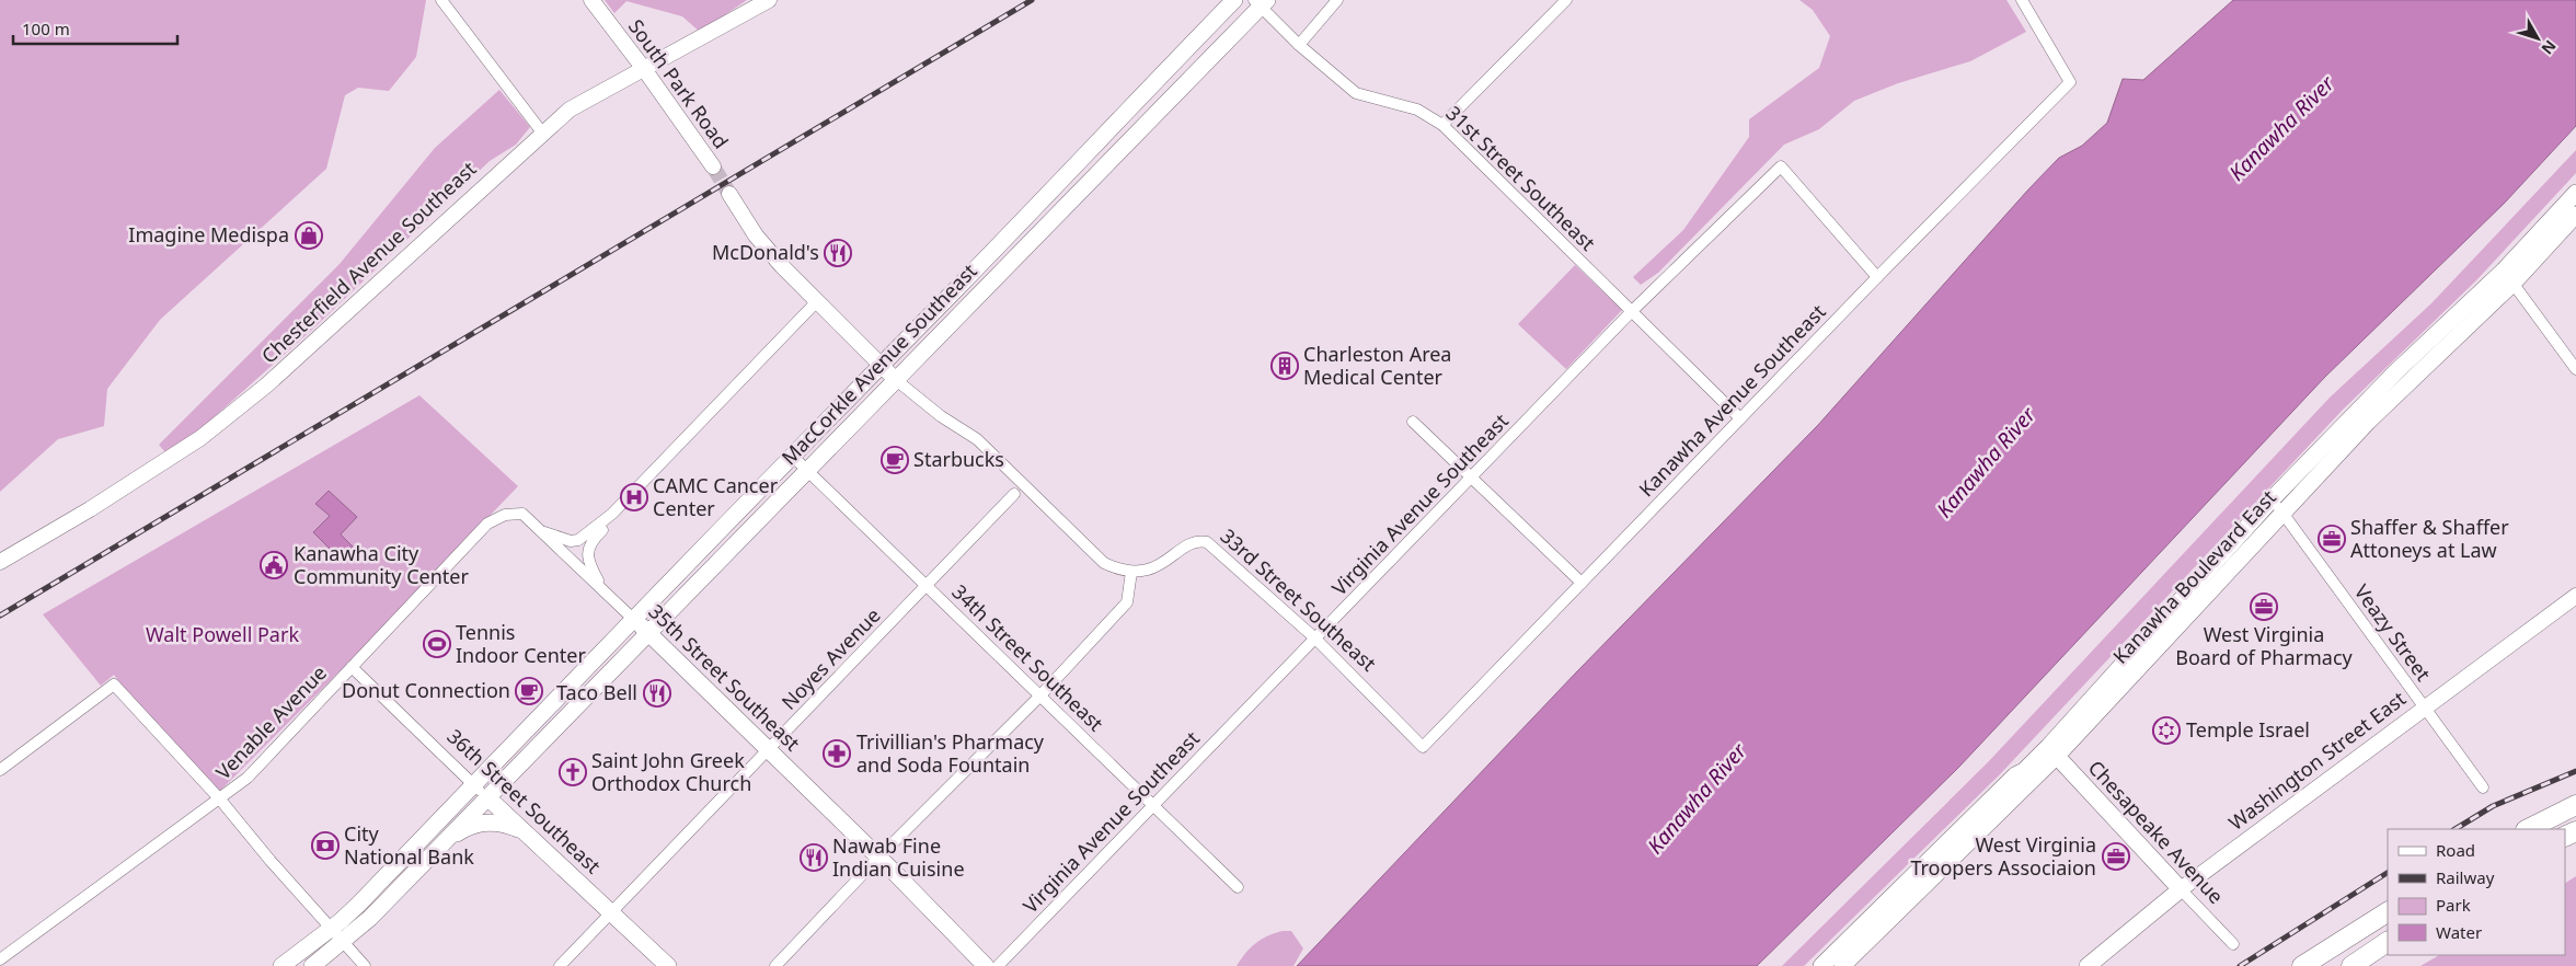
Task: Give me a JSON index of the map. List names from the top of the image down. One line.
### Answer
{"streets":{"main road":["MacCorkle Avenue Southeast","Kanawha Boulevard East","35th Street Southeast","Washington Street East","36th Street Southeast","Chesapeake Avenue"],"street":["South Park Road","31st Street Southeast","Chesterfield Avenue Southeast","Kanawha Avenue Southeast","Virginia Avenue Southeast","33rd Street Southeast","Veazy Street","34th Street Southeast","Noyes Avenue","Venable Avenue"]},"crossings":[["South Park Road","Chesterfield Avenue Southeast"],["31st Street Southeast","MacCorkle Avenue Southeast"],["31st Street Southeast","Kanawha Avenue Southeast"],["31st Street Southeast","Virginia Avenue Southeast"],["MacCorkle Avenue Southeast","34th Street Southeast"],["MacCorkle Avenue Southeast","35th Street Southeast"],["MacCorkle Avenue Southeast","36th Street Southeast"],["Kanawha Avenue Southeast","Virginia Avenue Southeast"],["Kanawha Avenue Southeast","33rd Street Southeast"],["Virginia Avenue Southeast","33rd Street Southeast"],["Virginia Avenue Southeast","34th Street Southeast"],["Kanawha Boulevard East","Veazy Street"],["Kanawha Boulevard East","Chesapeake Avenue"],["Veazy Street","Washington Street East"],["34th Street Southeast","Noyes Avenue"],["Noyes Avenue","35th Street Southeast"],["Noyes Avenue","36th Street Southeast"],["35th Street Southeast","Venable Avenue"],["Venable Avenue","36th Street Southeast"],["Washington Street East","Chesapeake Avenue"]],"water":["Kanawha River"],"parks":["Walt Powell Park"],"places":{"shop":["Imagine Medispa"],"restaurant":["McDonald's","Taco Bell","Nawab Fine Indian Cuisine"],"building":["Charleston Area Medical Center"],"cafe":["Starbucks","Donut Connection"],"hospital":["CAMC Cancer Center"],"office":["Shaffer & Shaffer Attoneys at Law","West Virginia Board of Pharmacy","West Virginia Troopers Associaion"],"public building":["Kanawha City Community Center"],"sports":["Tennis Indoor Center"],"synagogue":["Temple Israel"],"pharmacy":["Trivillian's Pharmacy and Soda Fountain"],"church":["Saint John Greek Orthodox Church"],"bank":["City National Bank"]},"legend":["Road","Railway","Park","Water"],"scale_bar":"100 m","north":"bottom right"}
